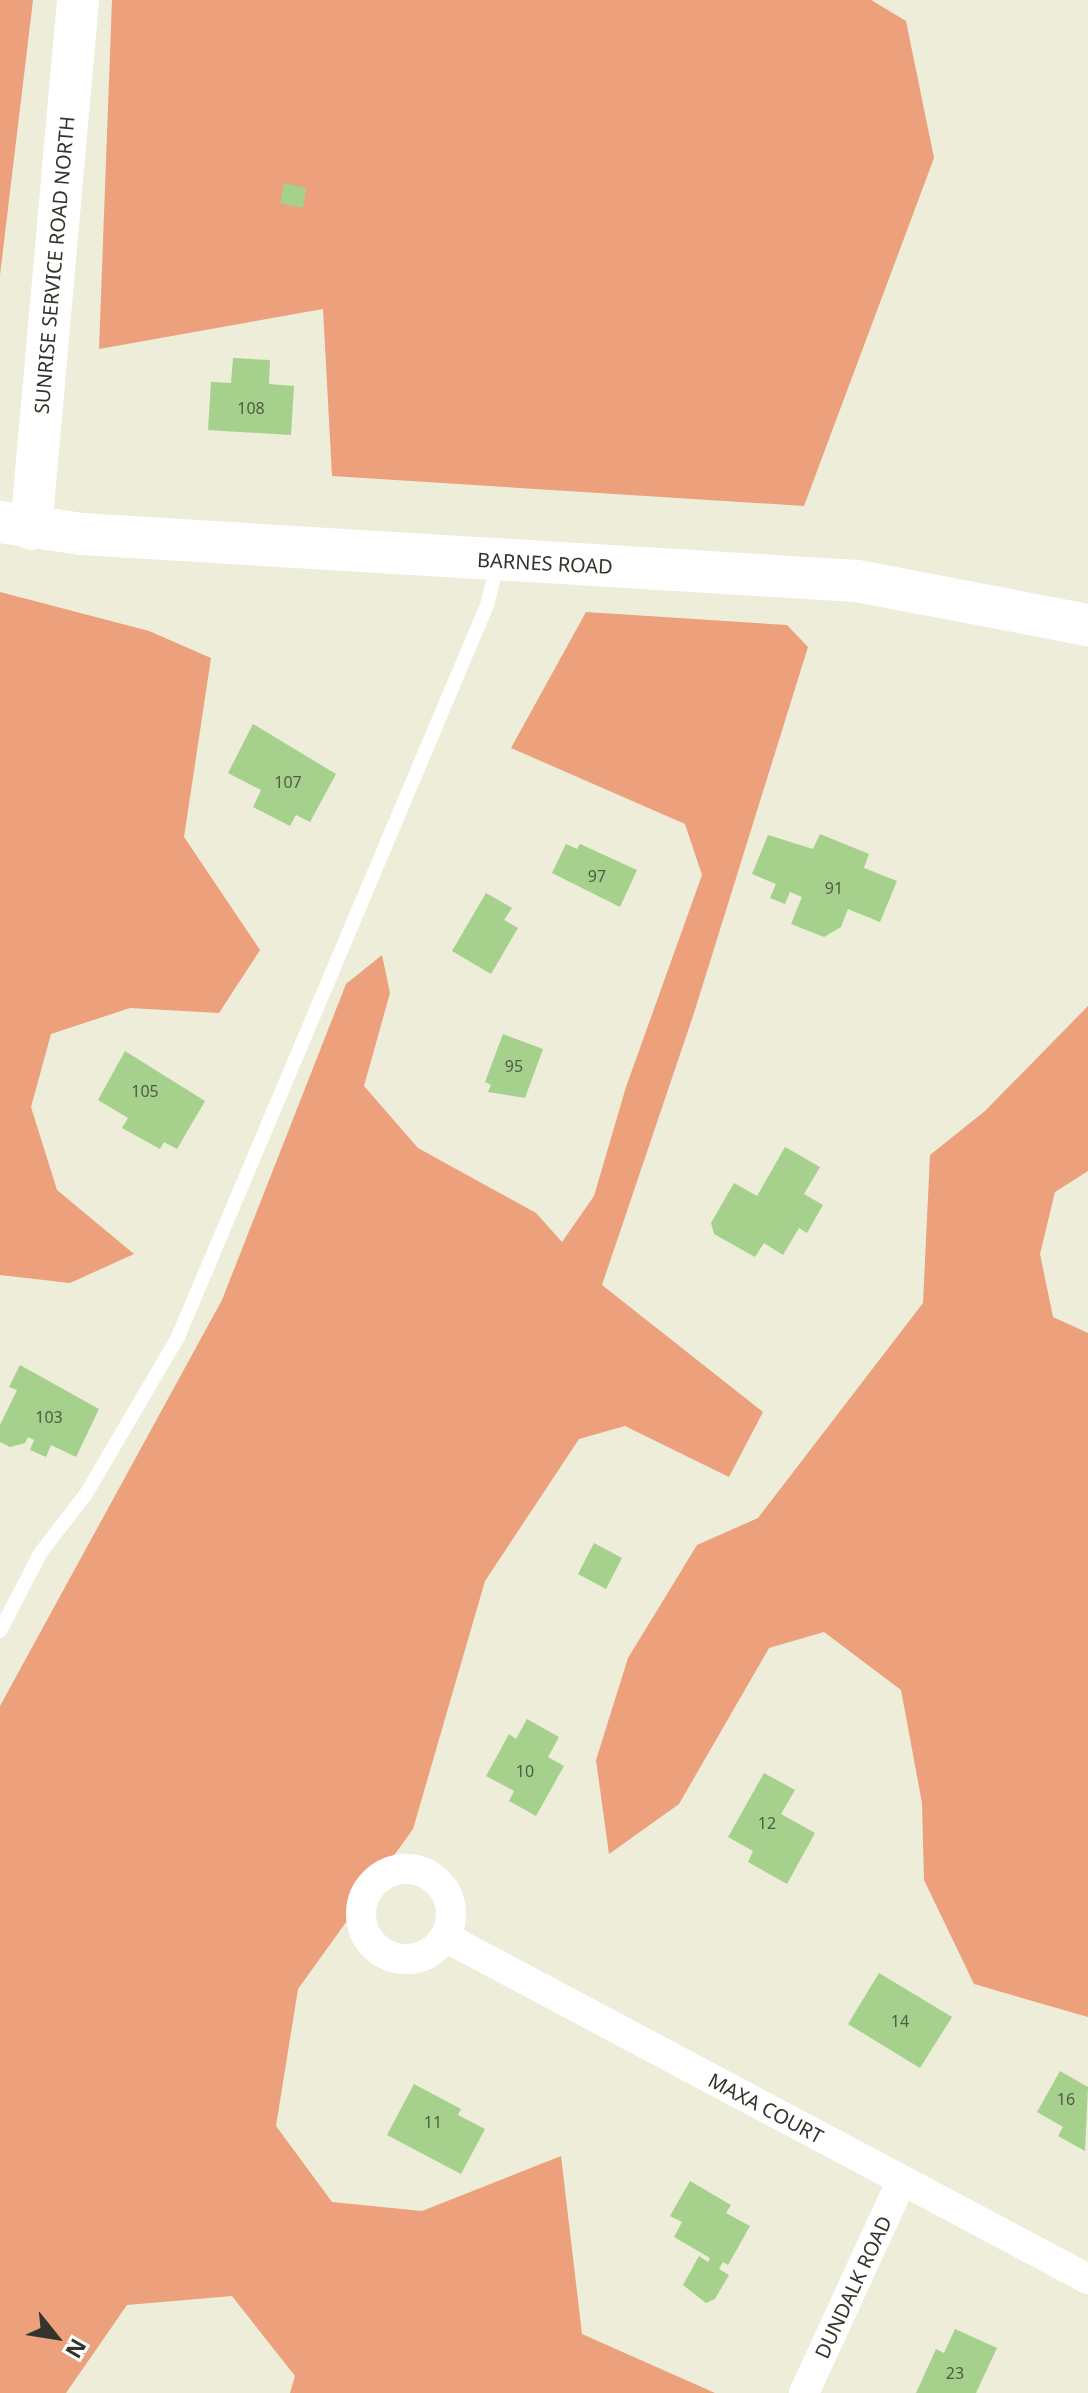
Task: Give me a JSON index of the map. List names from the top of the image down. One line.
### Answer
{"streets":{"street":["SUNRISE SERVICE ROAD NORTH","BARNES ROAD","MAXA COURT","DUNDALK ROAD"]},"crossings":[["SUNRISE SERVICE ROAD NORTH","BARNES ROAD"],["MAXA COURT","DUNDALK ROAD"]],"house_numbers":["108","107","97","91","95","105","103","10","12","14","16","11","23"],"north":"bottom right"}
